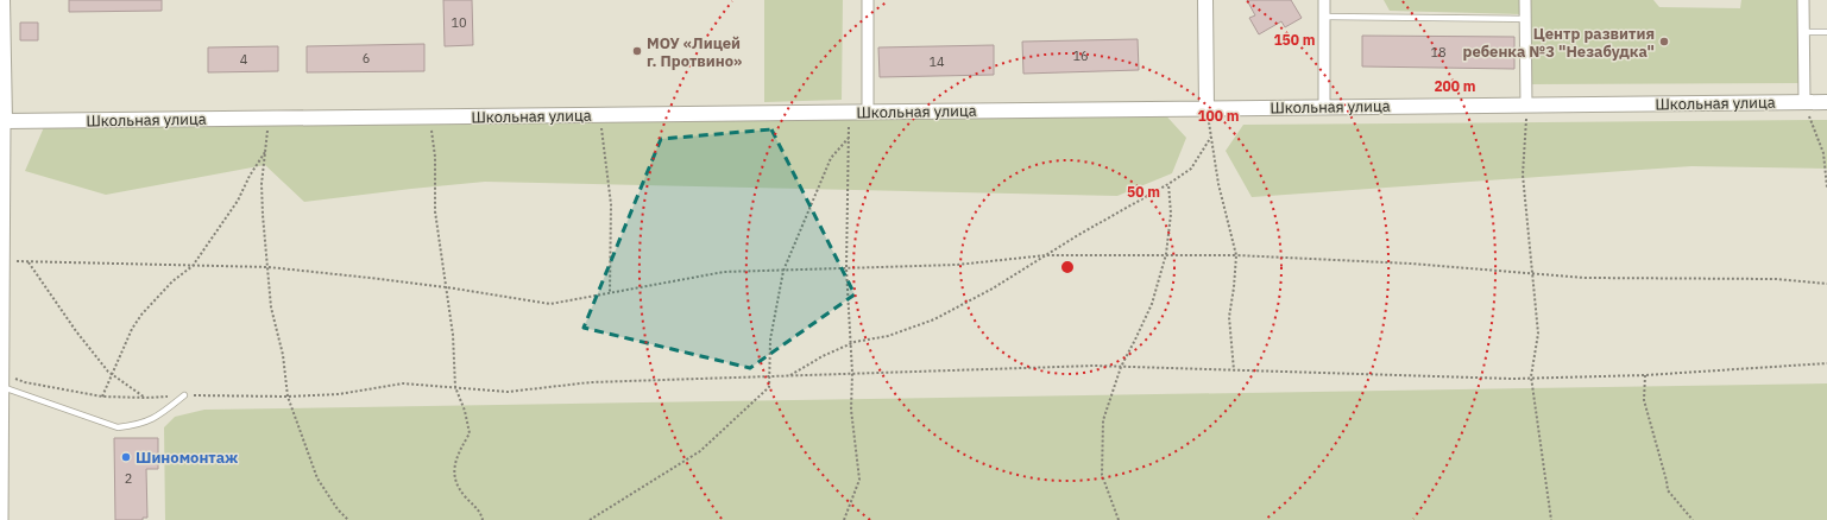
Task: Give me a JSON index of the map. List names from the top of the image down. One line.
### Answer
{"streets":{"street":["Школьная улица"]},"places":["Центр развития ребенка №3 \"Незабудка\"","МОУ «Лицей г. Протвино»","Шиномонтаж"],"house_numbers":["10","18","16","6","4","14","2"],"rings":["150 m","200 m","100 m","50 m"]}
